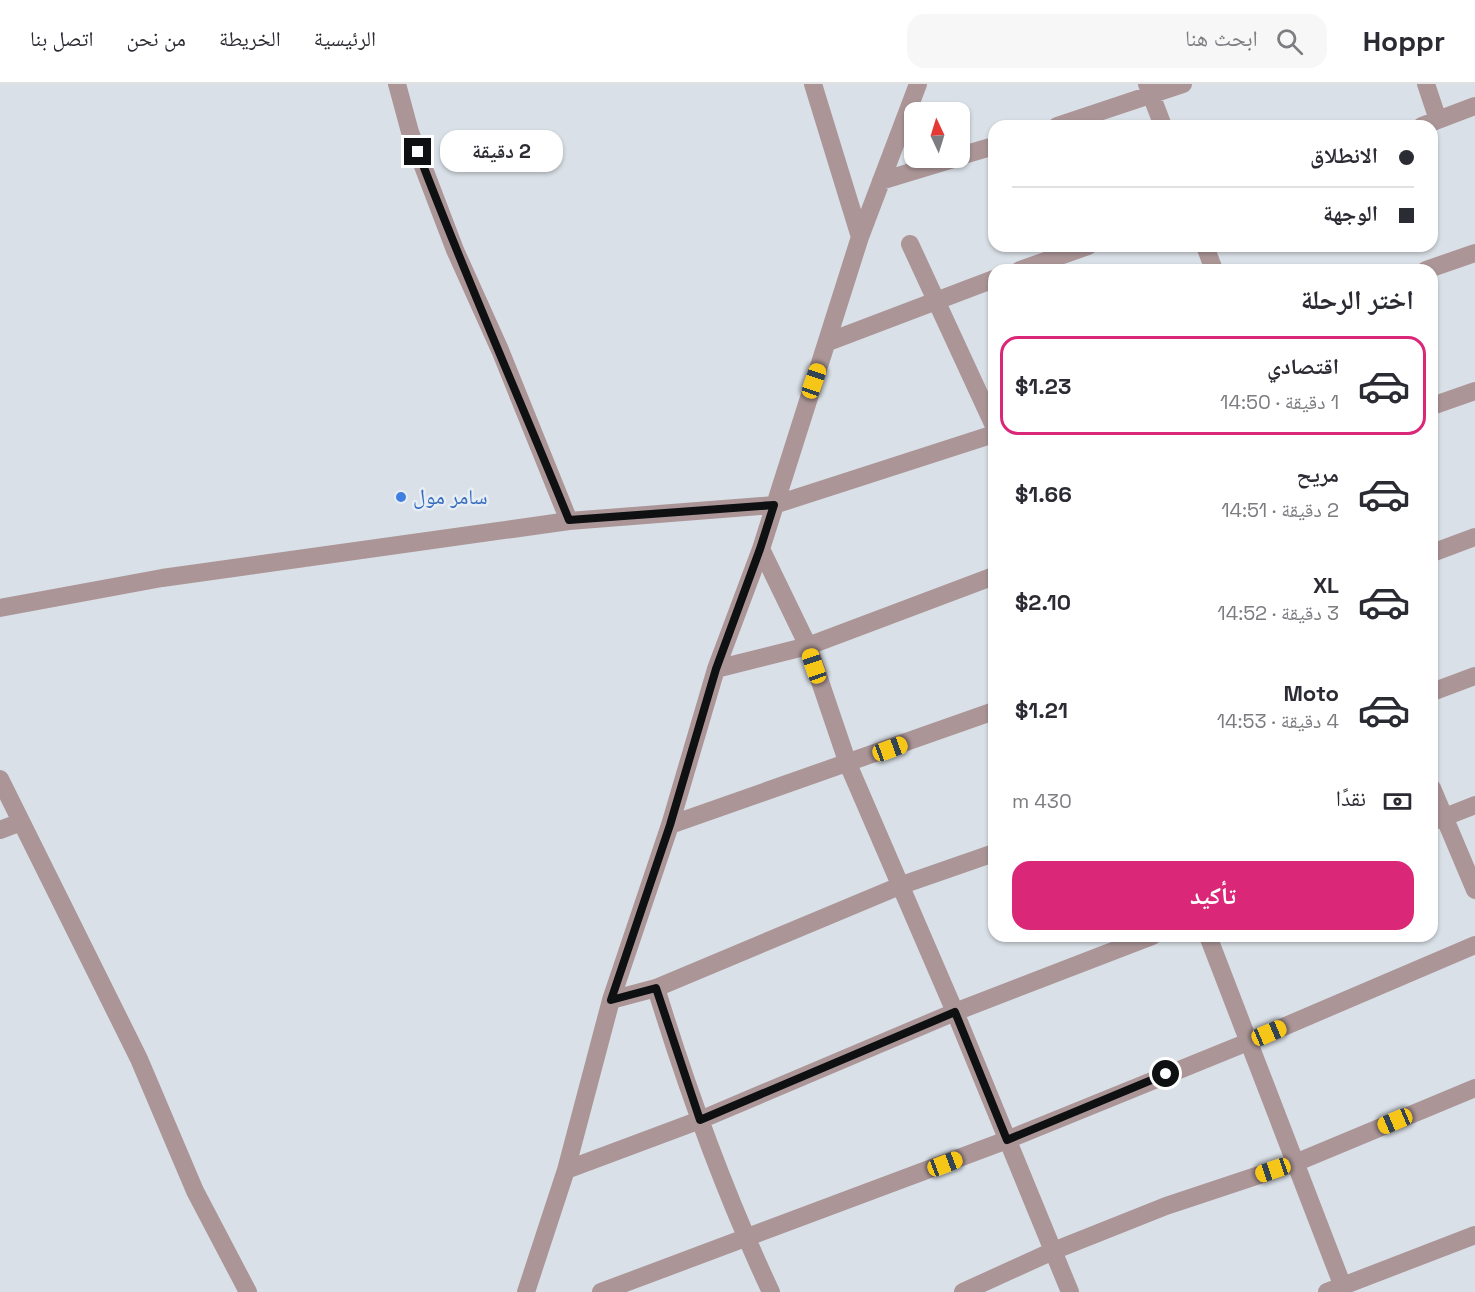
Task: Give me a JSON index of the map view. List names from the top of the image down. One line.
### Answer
{"places":["سامر مول"],"north":"top","page":{"header":"Hoppr","search":"ابحث هنا","nav":["الرئيسية","الخريطة","من نحن","اتصل بنا"],"banner":["الانطلاق","الوجهة"],"bubble":"2 دقيقة","heading":"اختر الرحلة","list":[{"name":"اقتصادي","note":"1 دقيقة · 14:50","value":"$1.23"},{"name":"مريح","note":"2 دقيقة · 14:51","value":"$1.66"},{"name":"XL","note":"3 دقيقة · 14:52","value":"$2.10"},{"name":"Moto","note":"4 دقيقة · 14:53","value":"$1.21"}],"pay":["نقدًا","430 m"],"buttons":"تأكيد"}}
